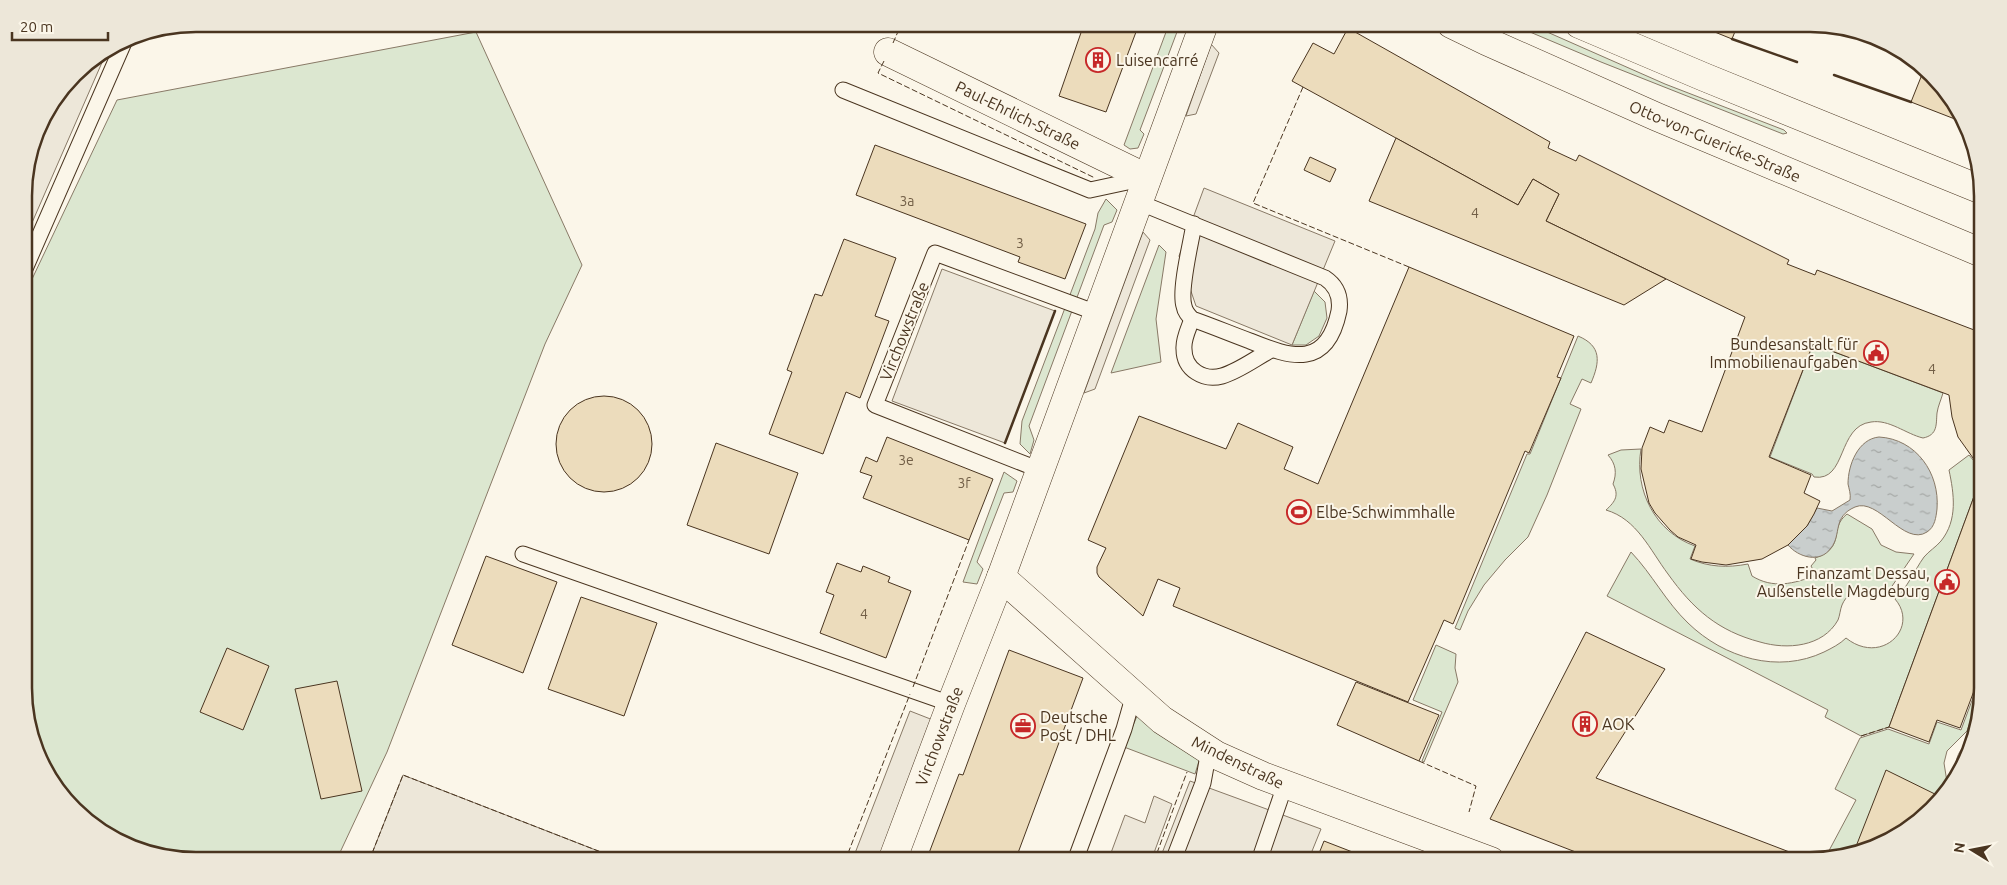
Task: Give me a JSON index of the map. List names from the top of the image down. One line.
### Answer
{"streets":{"street":["Paul-Ehrlich-Straße","Otto-von-Guericke-Straße","Virchowstraße","Mindenstraße"]},"crossings":[["Paul-Ehrlich-Straße","Virchowstraße"],["Virchowstraße","Mindenstraße"]],"places":{"building":["Luisencarré","AOK"],"public building":["Bundesanstalt für Immobilienaufgaben","Finanzamt Dessau, Außenstelle Magdeburg"],"sports":["Elbe-Schwimmhalle"],"office":["Deutsche Post / DHL"]},"house_numbers":["3a","4","3","4","3e","3f","4"],"scale_bar":"20 m","north":"left"}
